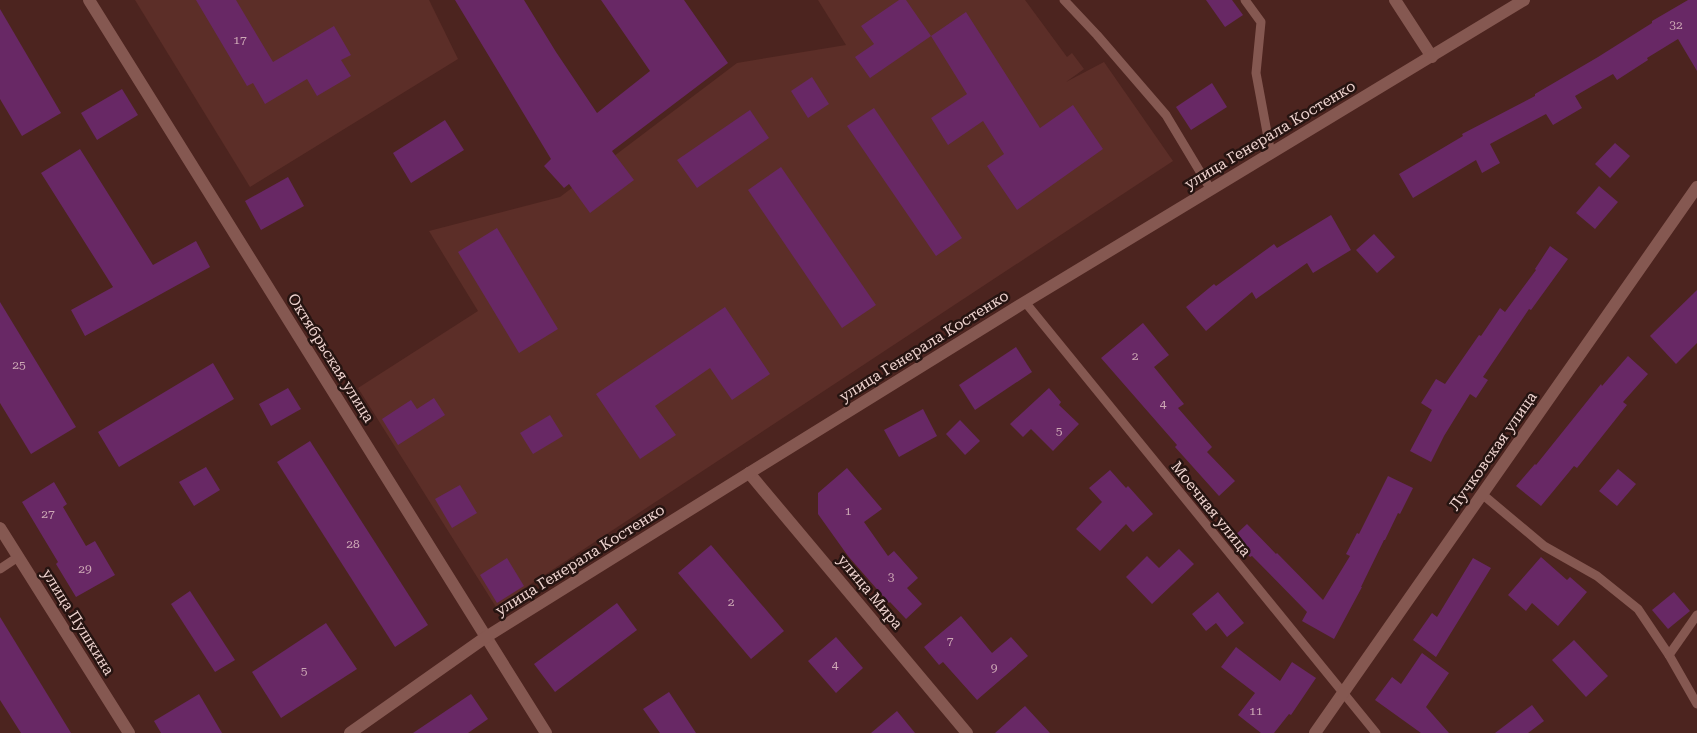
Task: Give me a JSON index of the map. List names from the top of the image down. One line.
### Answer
{"streets":{"street":["улица Генерала Костенко","Октябрьская улица","Лучковская улица","улица Мира","улица Пушкина"],"lane":["Моечная улица"]},"crossings":[["улица Генерала Костенко","Октябрьская улица"],["улица Генерала Костенко","Моечная улица"],["улица Генерала Костенко","улица Мира"],["Лучковская улица","Моечная улица"]],"house_numbers":["32","17","2","25","4","5","1","27","28","29","3","2","7","4","9","5","11"]}
